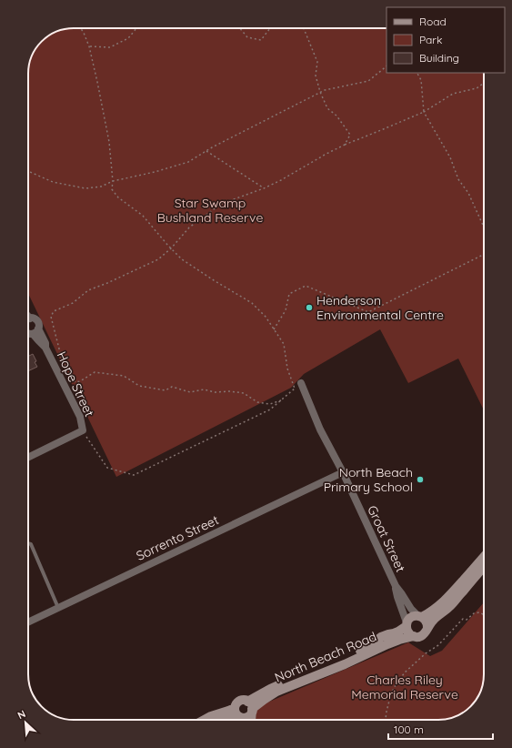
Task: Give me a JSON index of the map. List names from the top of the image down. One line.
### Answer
{"streets":{"main road":["North Beach Road"],"street":["Hope Street","Sorrento Street","Groat Street"]},"crossings":[["Sorrento Street","Groat Street"],["Groat Street","North Beach Road"]],"parks":["Star Swamp Bushland Reserve","Charles Riley Memorial Reserve"],"places":["Henderson Environmental Centre","North Beach Primary School"],"legend":["Road","Park","Building"],"scale_bar":"100 m","north":"top left"}
